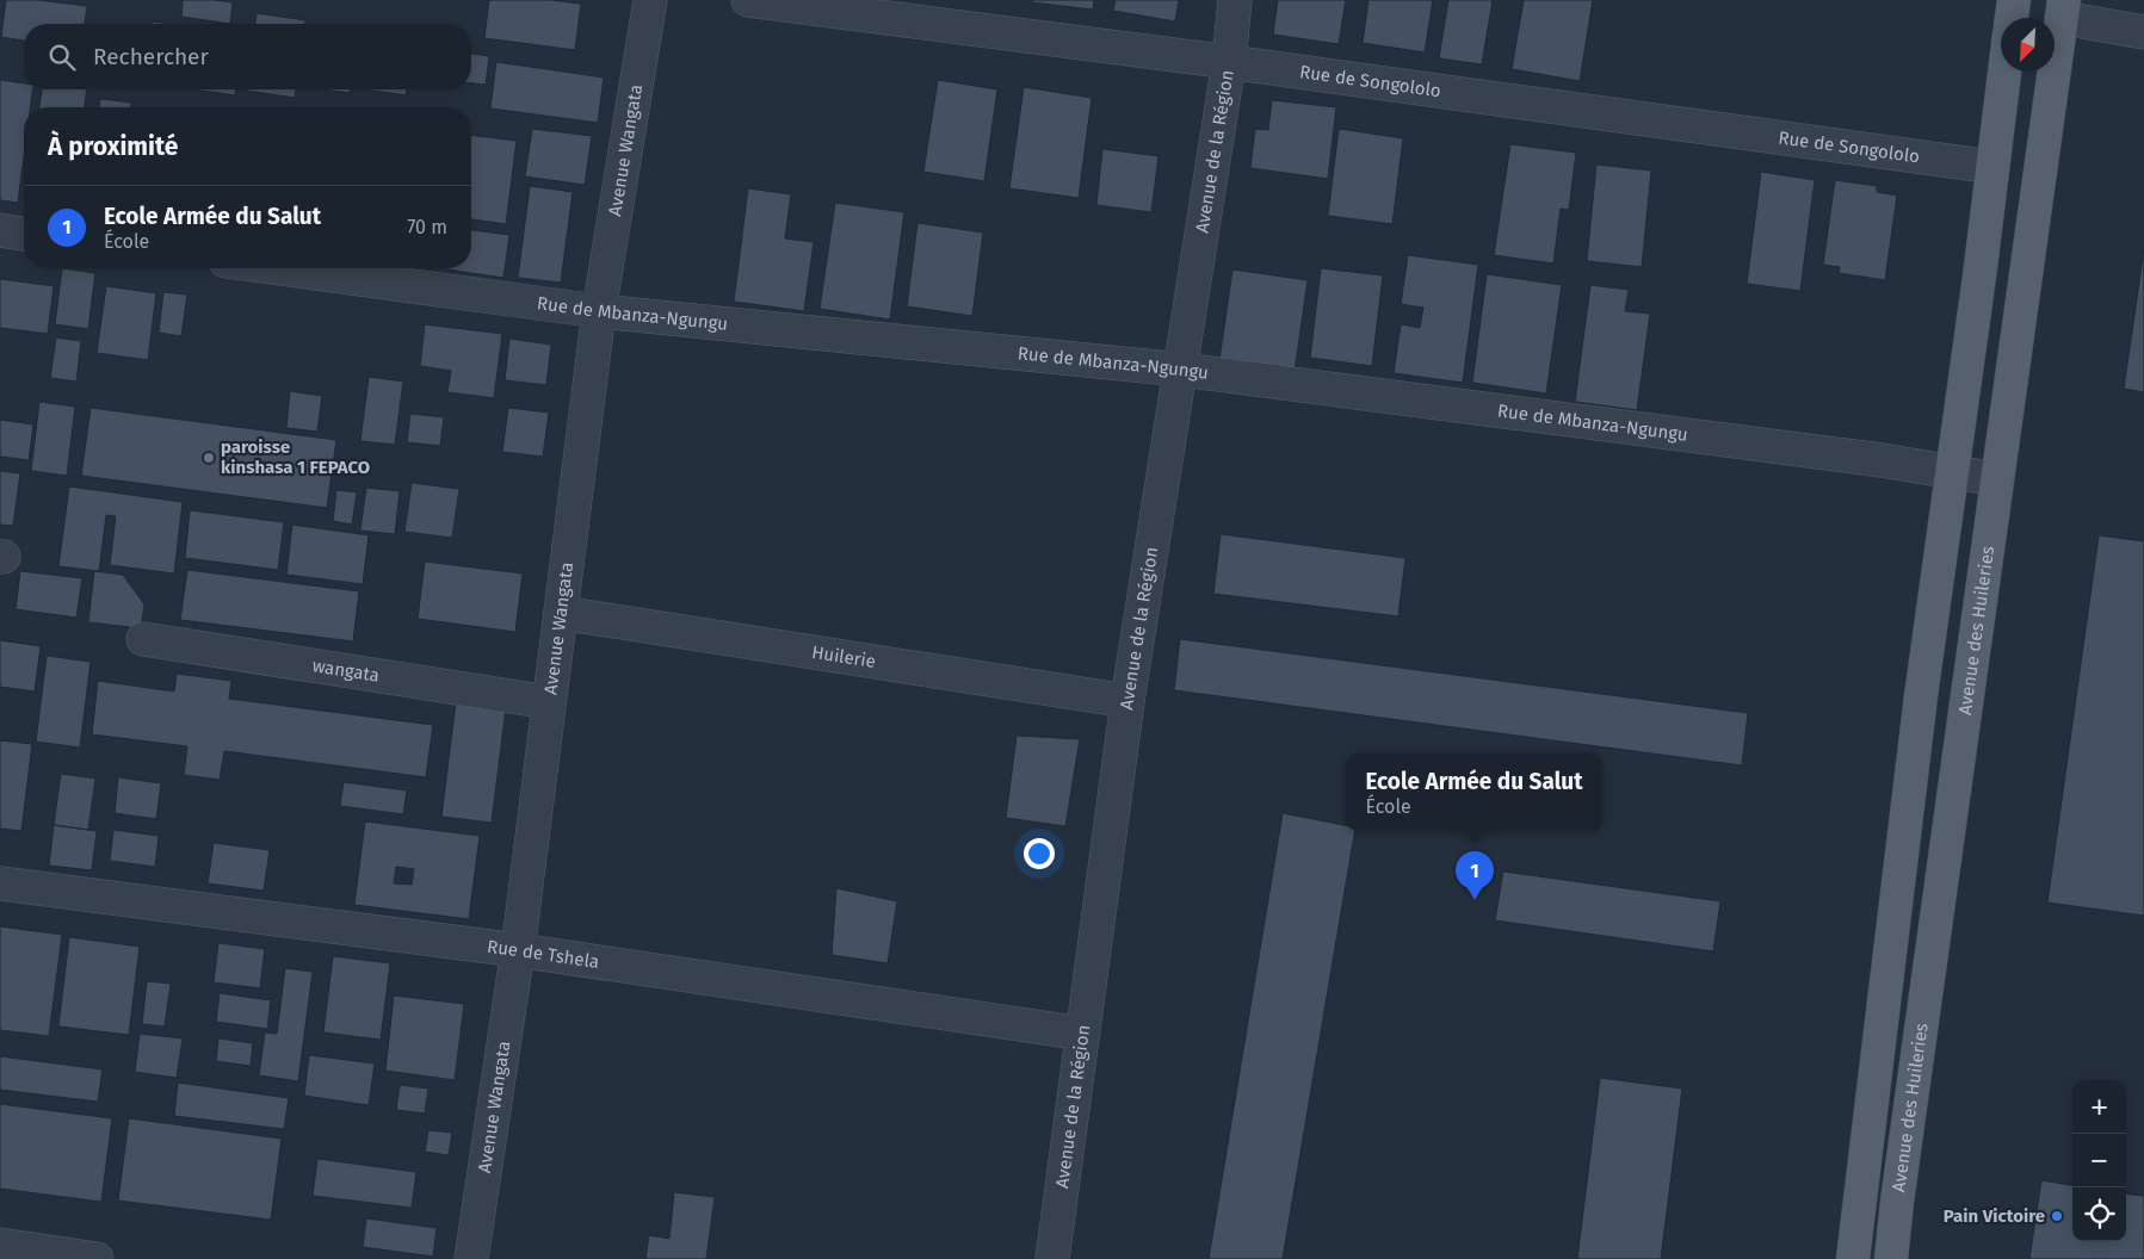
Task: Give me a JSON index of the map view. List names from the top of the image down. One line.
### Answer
{"streets":{"main road":["Avenue des Huileries"],"street":["Rue de Songololo","Avenue Wangata","Avenue de la Région","Rue de Mbanza-Ngungu","Huilerie","wangata","Rue de Tshela"]},"crossings":[["Rue de Songololo","Avenue de la Région"],["Rue de Songololo","Avenue des Huileries"],["Avenue Wangata","Rue de Mbanza-Ngungu"],["Avenue Wangata","Huilerie"],["Avenue Wangata","wangata"],["Avenue Wangata","Rue de Tshela"],["Avenue de la Région","Rue de Mbanza-Ngungu"],["Avenue de la Région","Huilerie"],["Avenue de la Région","Rue de Tshela"],["Rue de Mbanza-Ngungu","Avenue des Huileries"]],"places":["paroisse kinshasa 1 FEPACO","Pain Victoire"],"north":"bottom left","page":{"search":"Rechercher","heading":"À proximité","list":[{"mark":"1","name":"Ecole Armée du Salut","note":"École","value":"70 m"}],"popup":["Ecole Armée du Salut","École"],"pins":"1","map_buttons":["+","−"]}}
